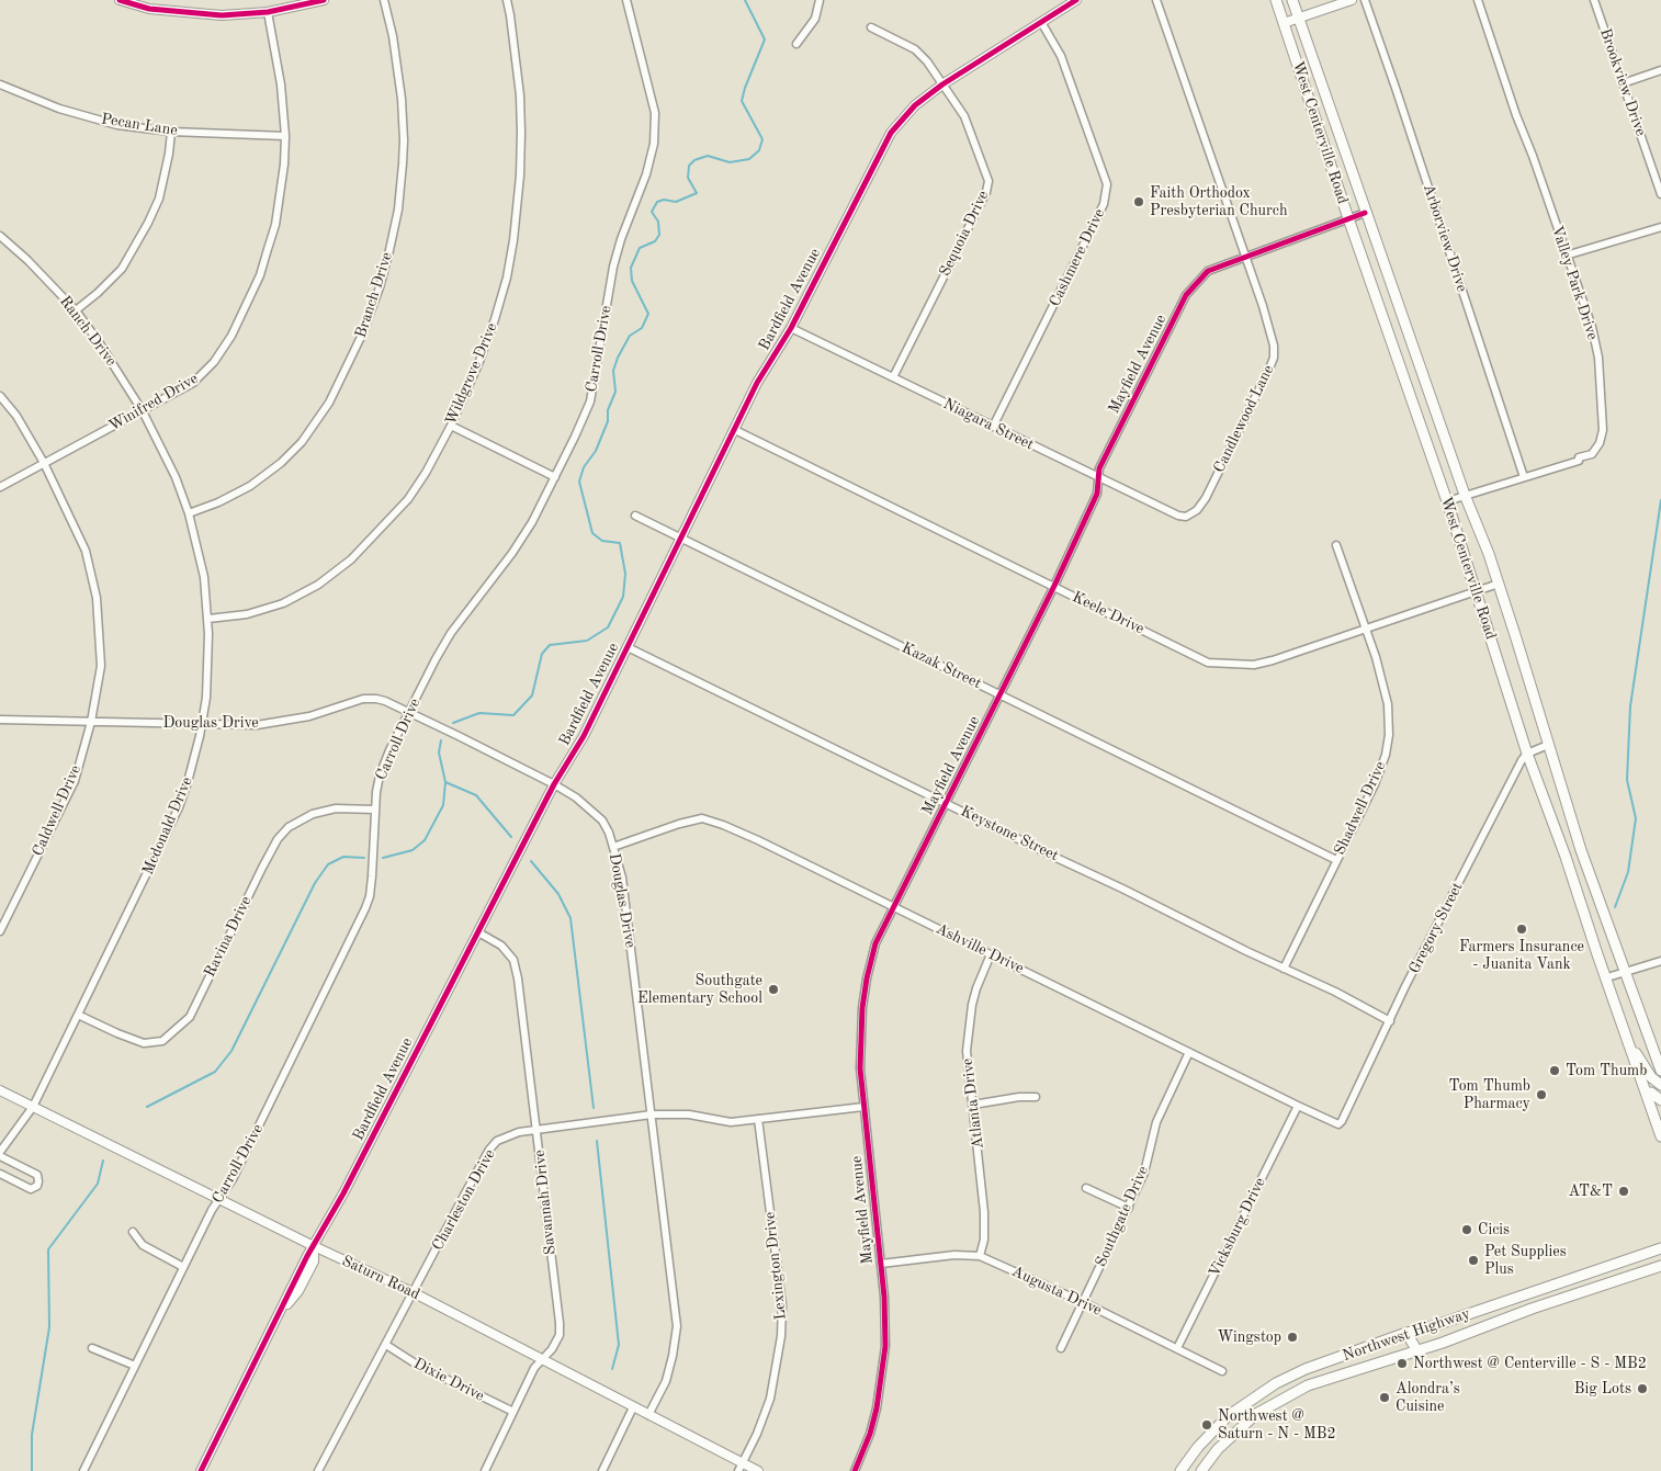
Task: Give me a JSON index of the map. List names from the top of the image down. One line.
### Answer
{"streets":{"main road":["West Centerville Road","Northwest Highway"],"street":["Brookview Drive","Pecan Lane","Sequoia Drive","Arborview Drive","Cashmere Drive","Valley Park Drive","Branch Drive","Bardfield Avenue","Ranch Drive","Carroll Drive","Mayfield Avenue","Wildgrove Drive","Winifred Drive","Candlewood Lane","Niagara Street","Keele Drive","Kazak Street","Douglas Drive","Shadwell Drive","Caldwell Drive","Mcdonald Drive","Keystone Street","Gregory Street","Ravina Drive","Ashville Drive","Atlanta Drive","Charleston Drive","Savannah Drive","Southgate Drive","Vicksburg Drive","Lexington Drive","Saturn Road","Augusta Drive","Dixie Drive"]},"crossings":[["Pecan Lane","Winifred Drive"],["West Centerville Road","Valley Park Drive"],["West Centerville Road","Mayfield Avenue"],["West Centerville Road","Keele Drive"],["West Centerville Road","Gregory Street"],["Sequoia Drive","Bardfield Avenue"],["Sequoia Drive","Niagara Street"],["Arborview Drive","Valley Park Drive"],["Cashmere Drive","Bardfield Avenue"],["Cashmere Drive","Niagara Street"],["Branch Drive","Mcdonald Drive"],["Bardfield Avenue","Niagara Street"],["Bardfield Avenue","Keele Drive"],["Bardfield Avenue","Kazak Street"],["Bardfield Avenue","Douglas Drive"],["Bardfield Avenue","Keystone Street"],["Bardfield Avenue","Savannah Drive"],["Bardfield Avenue","Saturn Road"],["Ranch Drive","Winifred Drive"],["Ranch Drive","Mcdonald Drive"],["Carroll Drive","Douglas Drive"],["Carroll Drive","Ravina Drive"],["Carroll Drive","Saturn Road"],["Mayfield Avenue","Candlewood Lane"],["Mayfield Avenue","Niagara Street"],["Mayfield Avenue","Keele Drive"],["Mayfield Avenue","Kazak Street"],["Mayfield Avenue","Keystone Street"],["Mayfield Avenue","Ashville Drive"],["Mayfield Avenue","Charleston Drive"],["Mayfield Avenue","Augusta Drive"],["Wildgrove Drive","Mcdonald Drive"],["Winifred Drive","Caldwell Drive"],["Winifred Drive","Mcdonald Drive"],["Candlewood Lane","Niagara Street"],["Keele Drive","Shadwell Drive"],["Kazak Street","Shadwell Drive"],["Douglas Drive","Caldwell Drive"],["Douglas Drive","Mcdonald Drive"],["Douglas Drive","Ashville Drive"],["Douglas Drive","Charleston Drive"],["Douglas Drive","Saturn Road"],["Shadwell Drive","Keystone Street"],["Mcdonald Drive","Ravina Drive"],["Mcdonald Drive","Saturn Road"],["Keystone Street","Gregory Street"],["Gregory Street","Ashville Drive"],["Ashville Drive","Atlanta Drive"],["Ashville Drive","Southgate Drive"],["Ashville Drive","Vicksburg Drive"],["Atlanta Drive","Augusta Drive"],["Charleston Drive","Savannah Drive"],["Charleston Drive","Lexington Drive"],["Charleston Drive","Saturn Road"],["Charleston Drive","Dixie Drive"],["Savannah Drive","Saturn Road"],["Savannah Drive","Dixie Drive"],["Southgate Drive","Augusta Drive"],["Vicksburg Drive","Augusta Drive"],["Lexington Drive","Saturn Road"]],"places":["Faith Orthodox Presbyterian Church","Farmers Insurance - Juanita Vank","Southgate Elementary School","Tom Thumb","Tom Thumb Pharmacy","AT&T","Cicis","Pet Supplies Plus","Wingstop","Northwest @ Centerville - S - MB2","Big Lots","Alondra’s Cuisine","Northwest @ Saturn - N - MB2"]}
